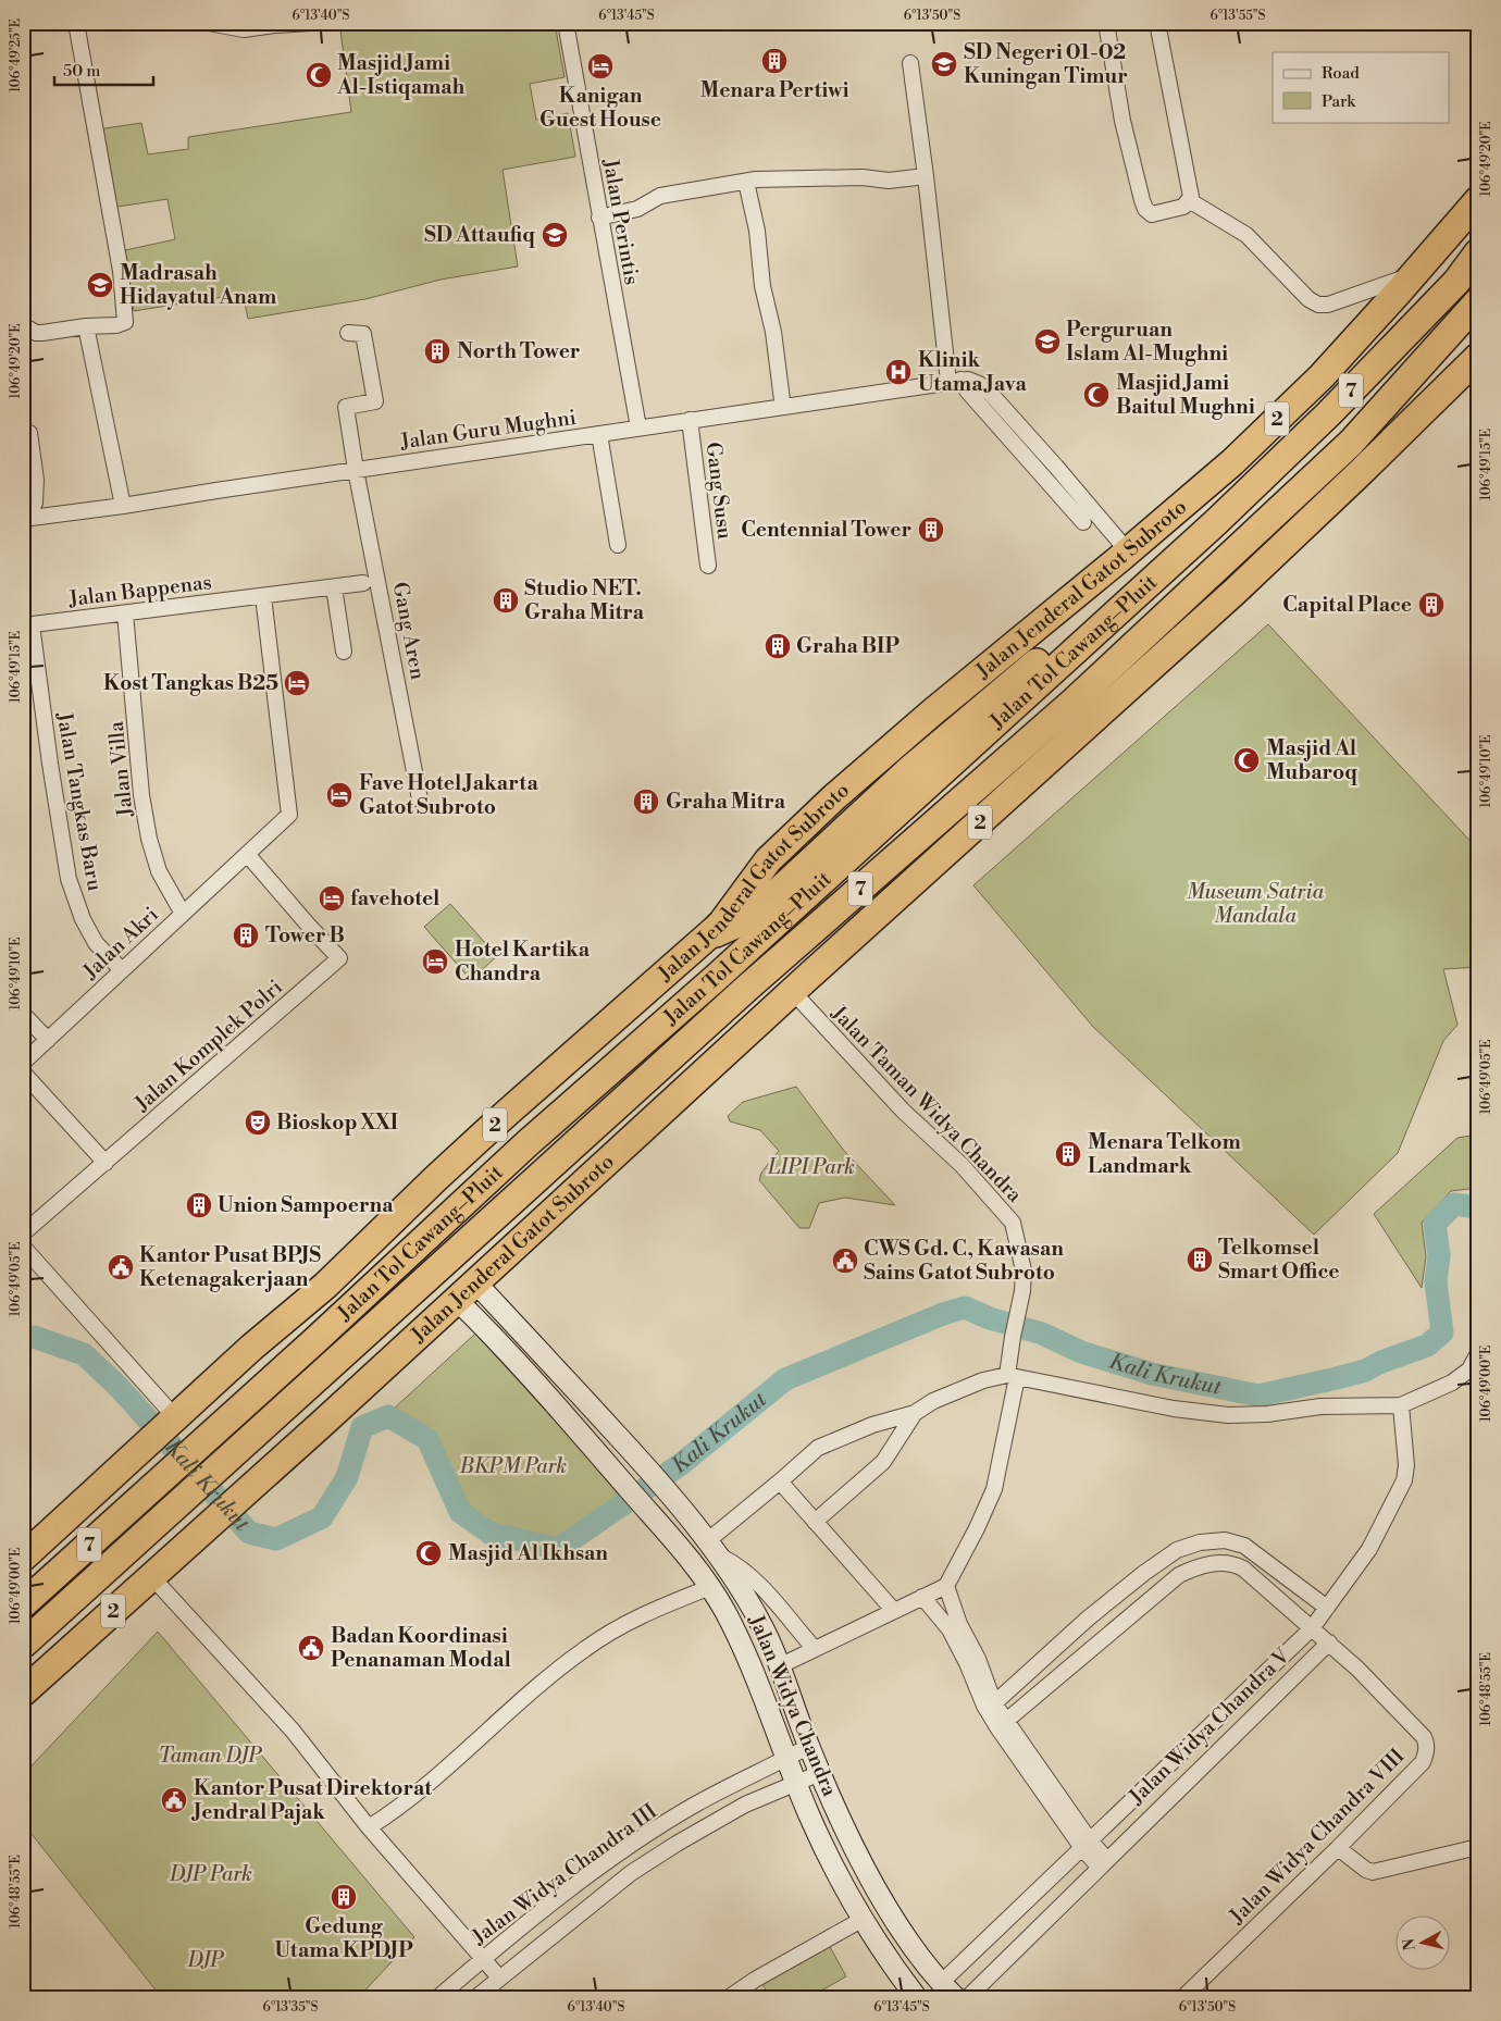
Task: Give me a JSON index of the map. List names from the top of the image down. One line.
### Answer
{"streets":{"highway":["7","2","Jalan Jenderal Gatot Subroto","Jalan Tol Cawang–Pluit"],"street":["Jalan Perintis","Jalan Guru Mughni","Gang Susu","Jalan Bappenas","Gang Aren","Jalan Villa","Jalan Tangkas Baru","Jalan Akri","Jalan Komplek Polri","Jalan Taman Widya Chandra","Jalan Widya Chandra","Jalan Widya Chandra V","Jalan Widya Chandra VIII","Jalan Widya Chandra III"]},"crossings":[["Jalan Perintis","Jalan Guru Mughni"],["Jalan Guru Mughni","Gang Susu"],["Jalan Guru Mughni","Gang Aren"],["Jalan Jenderal Gatot Subroto","Jalan Taman Widya Chandra"],["Jalan Jenderal Gatot Subroto","Jalan Widya Chandra"],["Jalan Bappenas","Jalan Villa"],["Jalan Bappenas","Jalan Tangkas Baru"],["Jalan Villa","Jalan Akri"],["Jalan Tangkas Baru","Jalan Akri"],["Jalan Akri","Jalan Komplek Polri"],["Jalan Widya Chandra","Jalan Widya Chandra V"],["Jalan Widya Chandra","Jalan Widya Chandra III"],["Jalan Widya Chandra V","Jalan Widya Chandra VIII"]],"water":["Kali Krukut"],"parks":["Museum Satria Mandala","LIPI Park","BKPM Park","Taman DJP","DJP Park","DJP"],"places":{"building":["Menara Pertiwi","North Tower","Centennial Tower","Studio NET. Graha Mitra","Capital Place","Graha BIP","Graha Mitra","Tower B","Menara Telkom Landmark","Union Sampoerna","Telkomsel Smart Office","Gedung Utama KPDJP"],"school or university":["SD Negeri 01-02 Kuningan Timur","SD Attaufiq","Madrasah Hidayatul Anam","Perguruan Islam Al-Mughni"],"hotel":["Kanigan Guest House","Kost Tangkas B25","Fave Hotel Jakarta Gatot Subroto","favehotel","Hotel Kartika Chandra"],"mosque":["Masjid Jami Al-Istiqamah","Masjid Jami Baitul Mughni","Masjid Al Mubaroq","Masjid Al Ikhsan"],"hospital":["Klinik Utama Java"],"theatre":["Bioskop XXI"],"public building":["CWS Gd. C, Kawasan Sains Gatot Subroto","Kantor Pusat BPJS Ketenagakerjaan","Badan Koordinasi Penanaman Modal","Kantor Pusat Direktorat Jendral Pajak"]},"legend":["Road","Park"],"scale_bar":"50 m","north":"left","coordinates":["6°13'40\"S","6°13'45\"S","6°13'50\"S","6°13'55\"S","106°49'25\"E","106°49'20\"E","106°49'15\"E","106°49'10\"E","106°49'05\"E","106°49'00\"E","106°48'55\"E","6°13'35\"S"]}
